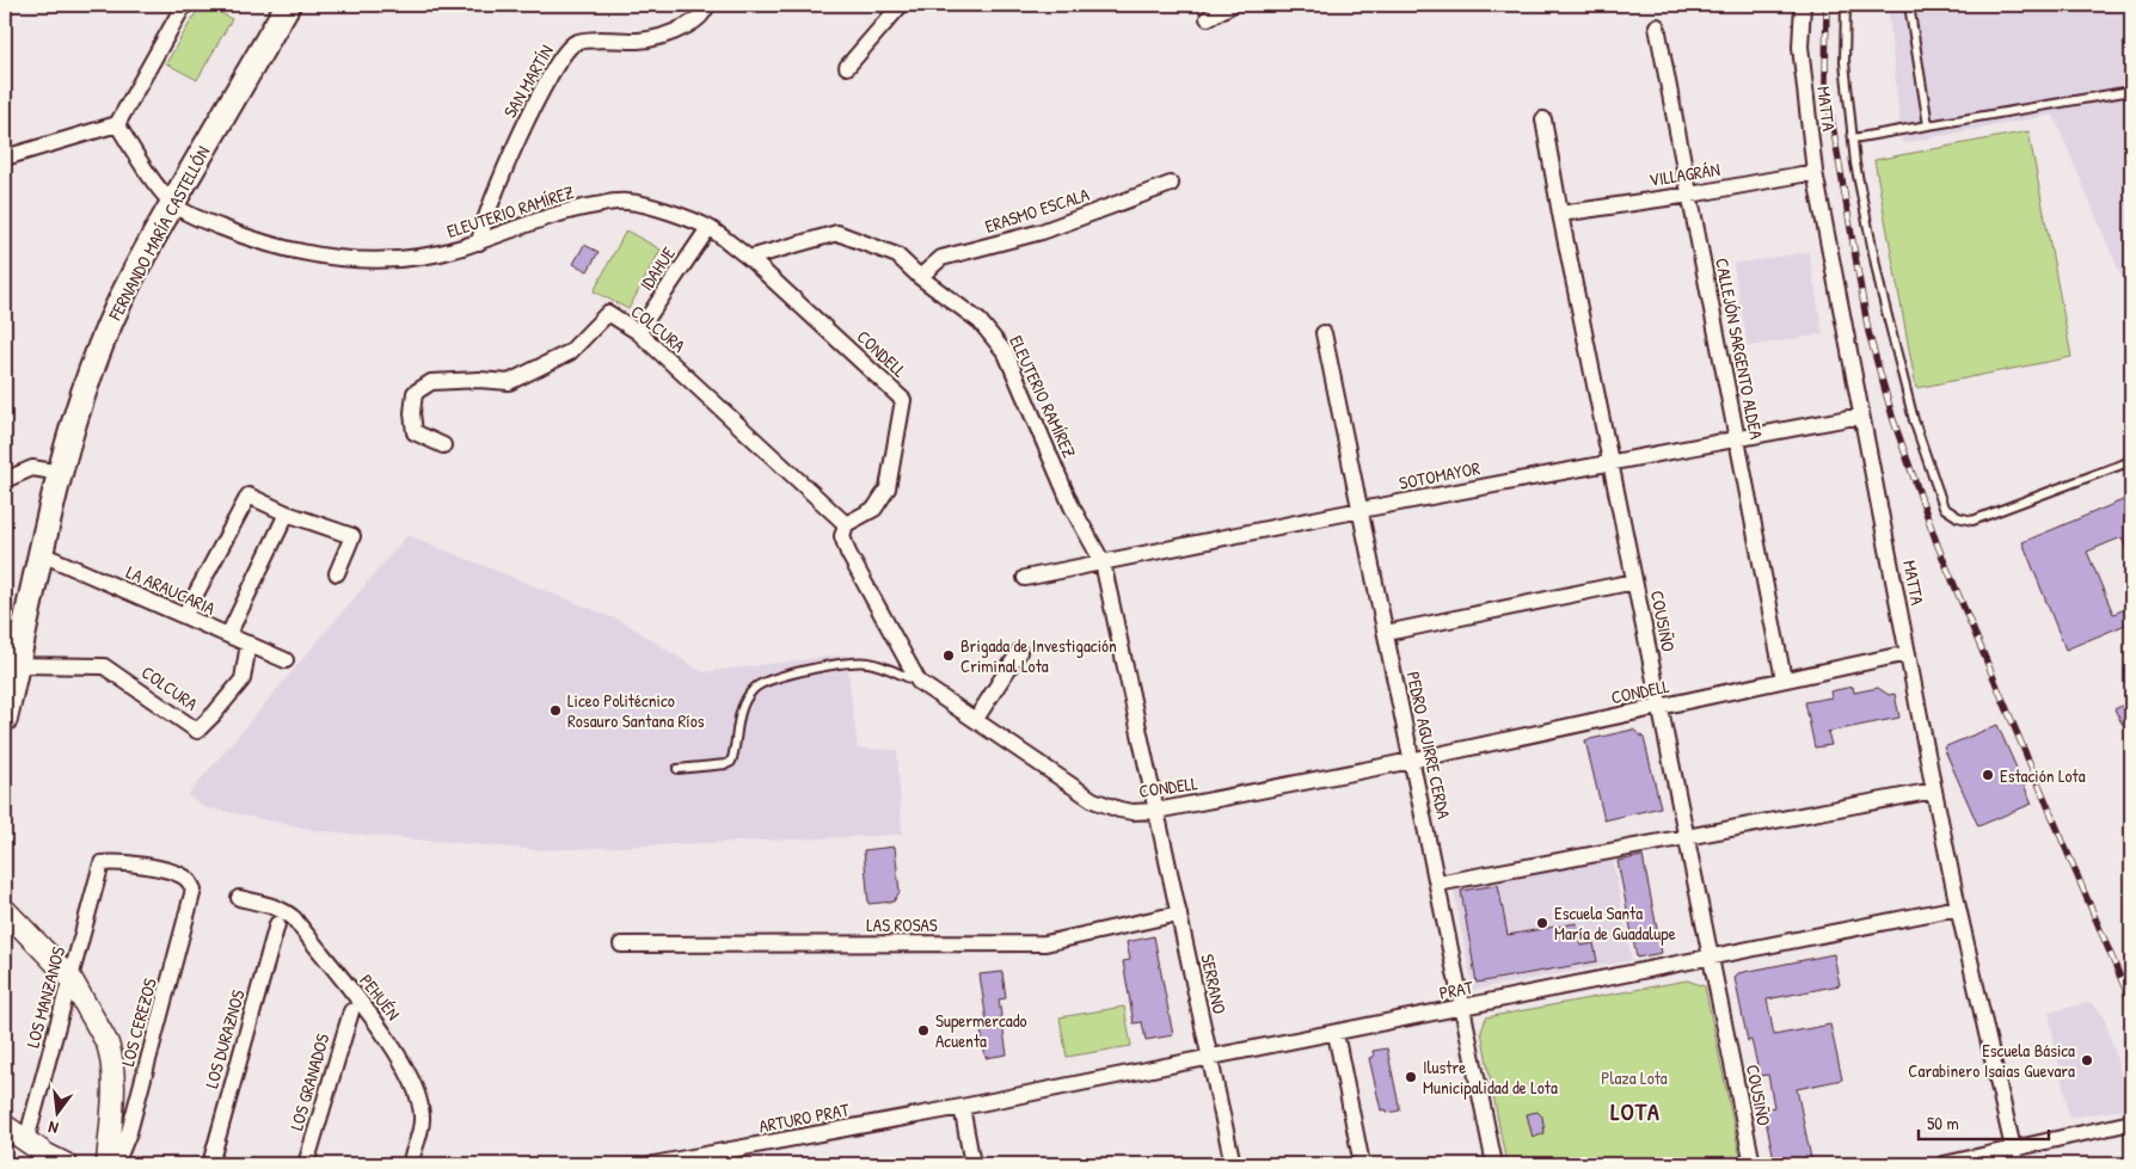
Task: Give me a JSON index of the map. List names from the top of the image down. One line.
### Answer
{"streets":{"main road":["FERNANDO MARÍA CASTELLÓN"],"street":["SAN MARTÍN","MATTA","VILLAGRÁN","ERASMO ESCALA","ELEUTERIO RAMÍREZ","IDAHUE","COLCURA","CALLEJÓN SARGENTO ALDEA","CONDELL","SOTOMAYOR","LA ARAUCARIA","COUSIÑO","PEDRO AGUIRRE CERDA","LAS ROSAS","SERRANO","PRAT","LOS MANZANOS","PEHUÉN","LOS CEREZOS","LOS DURAZNOS","LOS GRANADOS","ARTURO PRAT"]},"crossings":[["SAN MARTÍN","ELEUTERIO RAMÍREZ"],["MATTA","VILLAGRÁN"],["MATTA","CONDELL"],["MATTA","SOTOMAYOR"],["MATTA","PRAT"],["VILLAGRÁN","CALLEJÓN SARGENTO ALDEA"],["VILLAGRÁN","COUSIÑO"],["ERASMO ESCALA","ELEUTERIO RAMÍREZ"],["ELEUTERIO RAMÍREZ","FERNANDO MARÍA CASTELLÓN"],["ELEUTERIO RAMÍREZ","IDAHUE"],["ELEUTERIO RAMÍREZ","CONDELL"],["ELEUTERIO RAMÍREZ","SOTOMAYOR"],["ELEUTERIO RAMÍREZ","SERRANO"],["FERNANDO MARÍA CASTELLÓN","COLCURA"],["FERNANDO MARÍA CASTELLÓN","LA ARAUCARIA"],["IDAHUE","COLCURA"],["COLCURA","CONDELL"],["COLCURA","LA ARAUCARIA"],["CALLEJÓN SARGENTO ALDEA","CONDELL"],["CALLEJÓN SARGENTO ALDEA","SOTOMAYOR"],["CONDELL","COUSIÑO"],["CONDELL","PEDRO AGUIRRE CERDA"],["CONDELL","SERRANO"],["SOTOMAYOR","COUSIÑO"],["SOTOMAYOR","PEDRO AGUIRRE CERDA"],["COUSIÑO","PRAT"],["PEDRO AGUIRRE CERDA","PRAT"],["LAS ROSAS","SERRANO"],["SERRANO","PRAT"],["PRAT","ARTURO PRAT"],["LOS MANZANOS","LOS CEREZOS"]],"districts":["LOTA"],"parks":["Plaza Lota"],"places":["Brigada de Investigación Criminal Lota","Liceo Politécnico Rosauro Santana Ríos","Estación Lota","Escuela Santa María de Guadalupe","Supermercado Acuenta","Escuela Básica Carabinero Isaias Guevara","Ilustre Municipalidad de Lota"],"scale_bar":"50 m","north":"bottom"}
